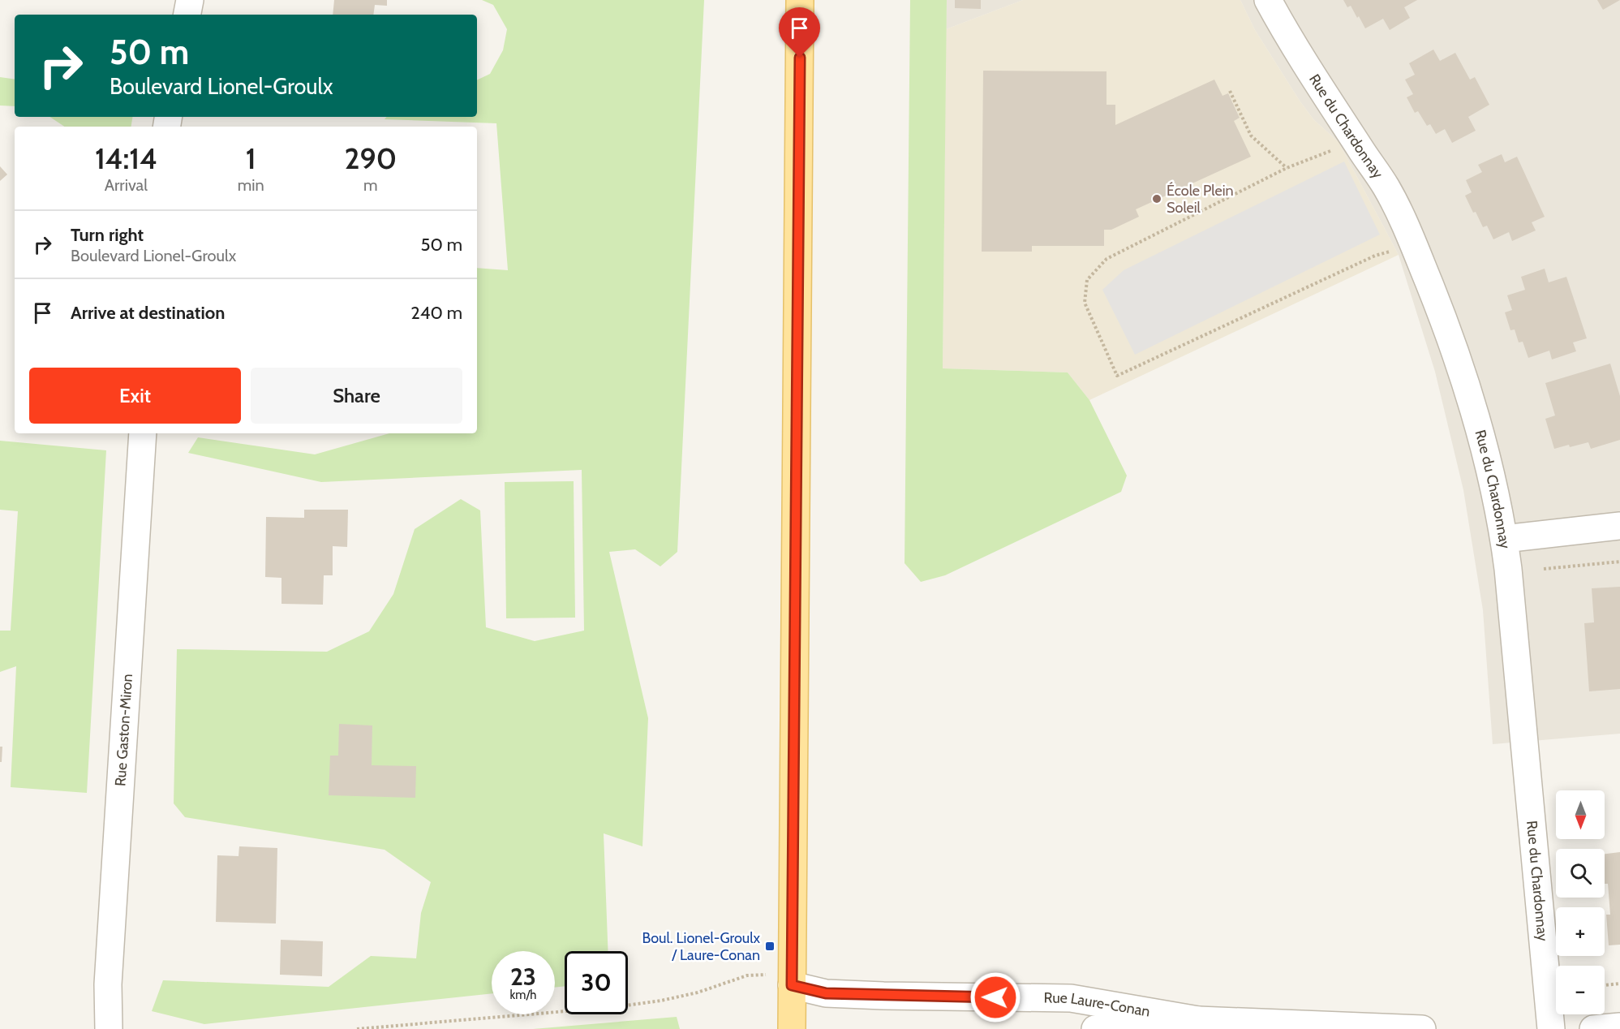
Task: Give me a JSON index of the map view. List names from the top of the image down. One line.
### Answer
{"streets":{"street":["Rue du Chardonnay","Rue Gaston-Miron","Rue Laure-Conan"]},"places":{"other":["École Plein Soleil"],"transit":["Boul. Lionel-Groulx / Laure-Conan"]},"north":"bottom","page":{"turn":["50 m","Boulevard Lionel-Groulx"],"eta":["14:14","Arrival","1","min","290","m"],"list":[{"name":"Turn right","note":"Boulevard Lionel-Groulx","value":"50 m"},{"name":"Arrive at destination","value":"240 m"}],"buttons":["Exit","Share"],"map_buttons":["+","−"],"speed":"23 km/h","limit":"30"}}
